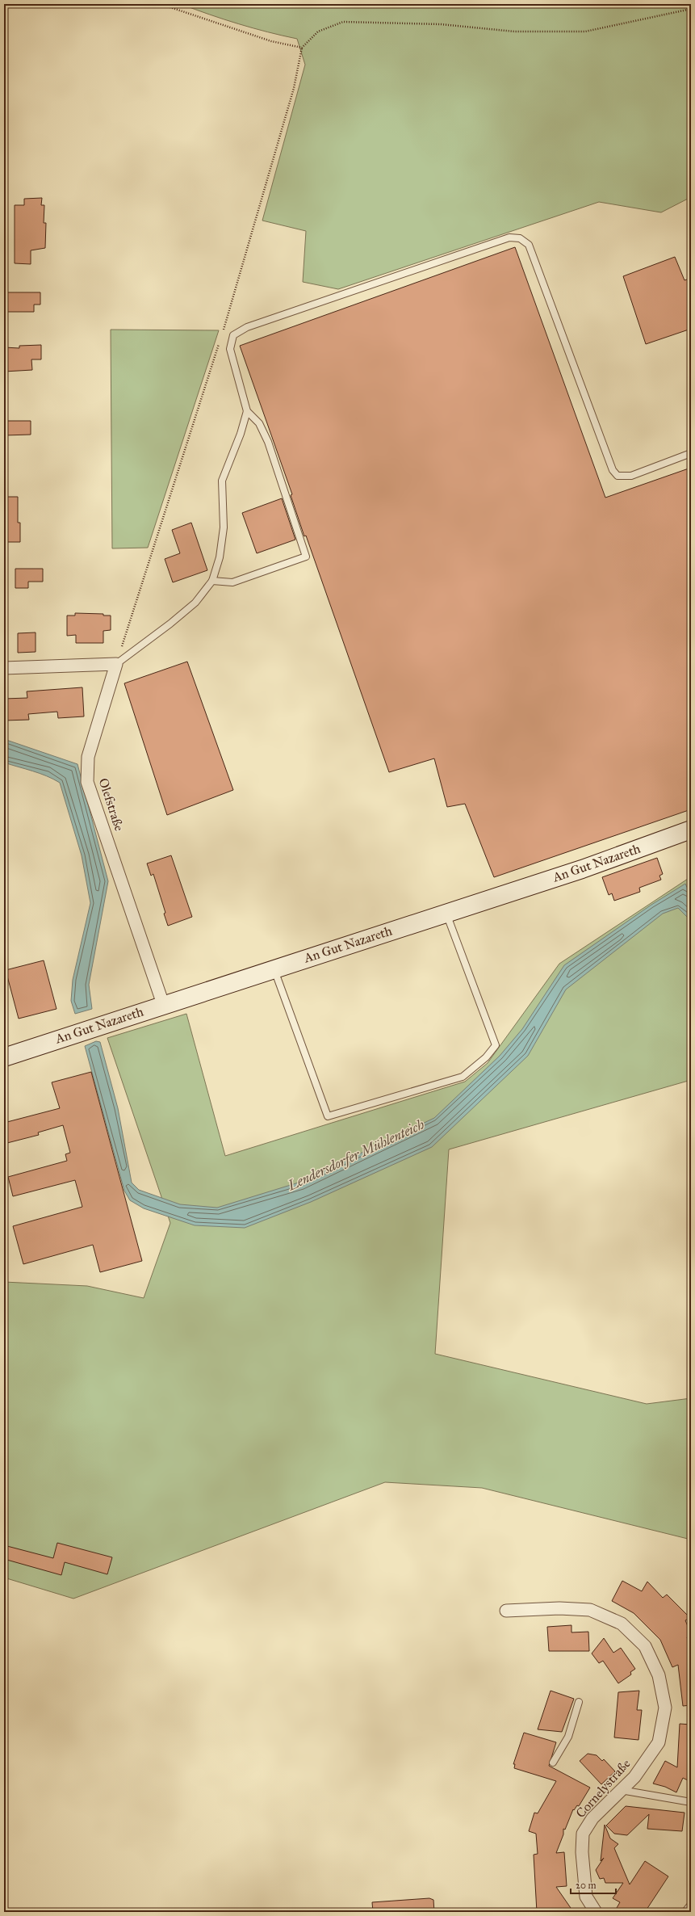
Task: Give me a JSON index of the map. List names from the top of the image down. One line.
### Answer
{"streets":{"main road":["An Gut Nazareth"],"street":["Olefstraße","Cornelystraße"]},"crossings":[["Olefstraße","An Gut Nazareth"]],"water":["Lendersdorfer Mühlenteich"],"scale_bar":"20 m"}
